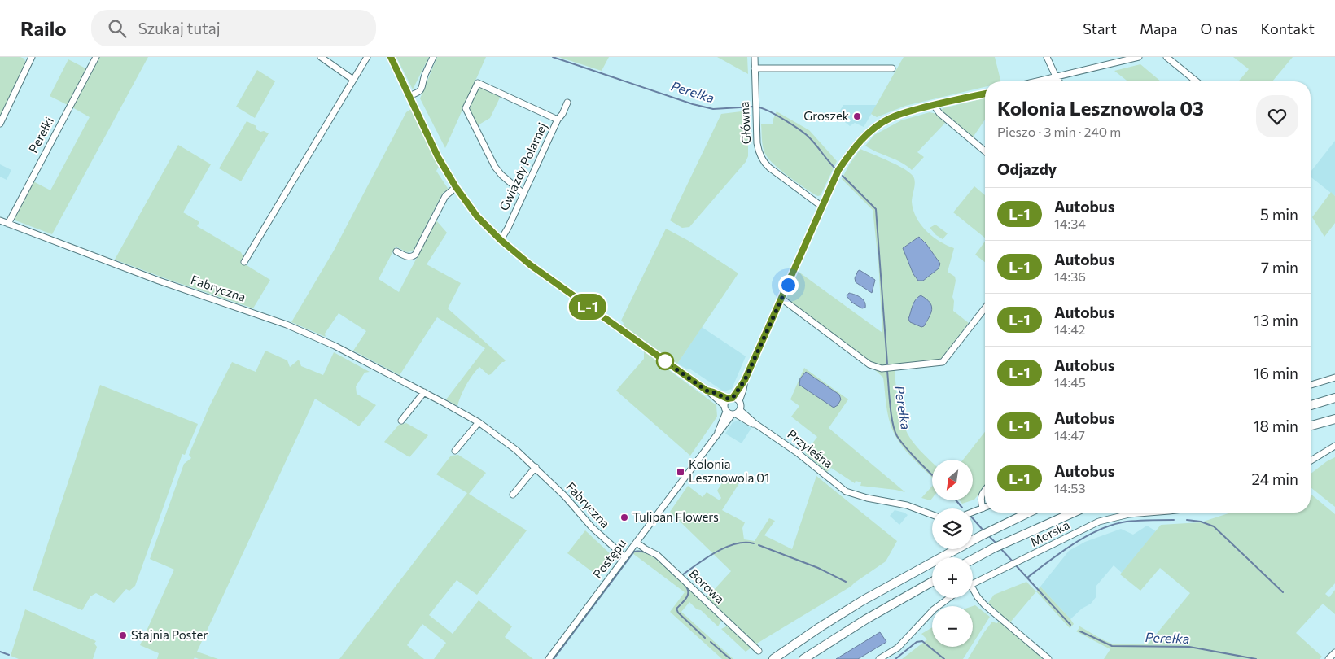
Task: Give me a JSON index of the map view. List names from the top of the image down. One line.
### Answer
{"streets":{"street":["Główna","Perełki","Gwiazdy Polarnej","Fabryczna","Przyleśna","Morska","Postępu","Borowa"]},"crossings":[["Perełki","Fabryczna"],["Fabryczna","Postępu"],["Przyleśna","Postępu"],["Postępu","Borowa"]],"water":["Perełka"],"places":{"other":["Groszek","Tulipan Flowers","Stajnia Poster"],"transit":["Kolonia Lesznowola 01"]},"lines":["bus line L-1"],"north":"bottom left","page":{"header":"Railo","search":"Szukaj tutaj","nav":["Start","Mapa","O nas","Kontakt"],"on_map":"L-1","heading":[["Kolonia Lesznowola 03","Pieszo · 3 min · 240 m"],"Odjazdy"],"list":[{"mark":"L-1","name":"Autobus","note":"14:34","value":"5 min"},{"mark":"L-1","name":"Autobus","note":"14:36","value":"7 min"},{"mark":"L-1","name":"Autobus","note":"14:42","value":"13 min"},{"mark":"L-1","name":"Autobus","note":"14:45","value":"16 min"},{"mark":"L-1","name":"Autobus","note":"14:47","value":"18 min"},{"mark":"L-1","name":"Autobus","note":"14:53","value":"24 min"}],"map_buttons":["+","−"]}}
